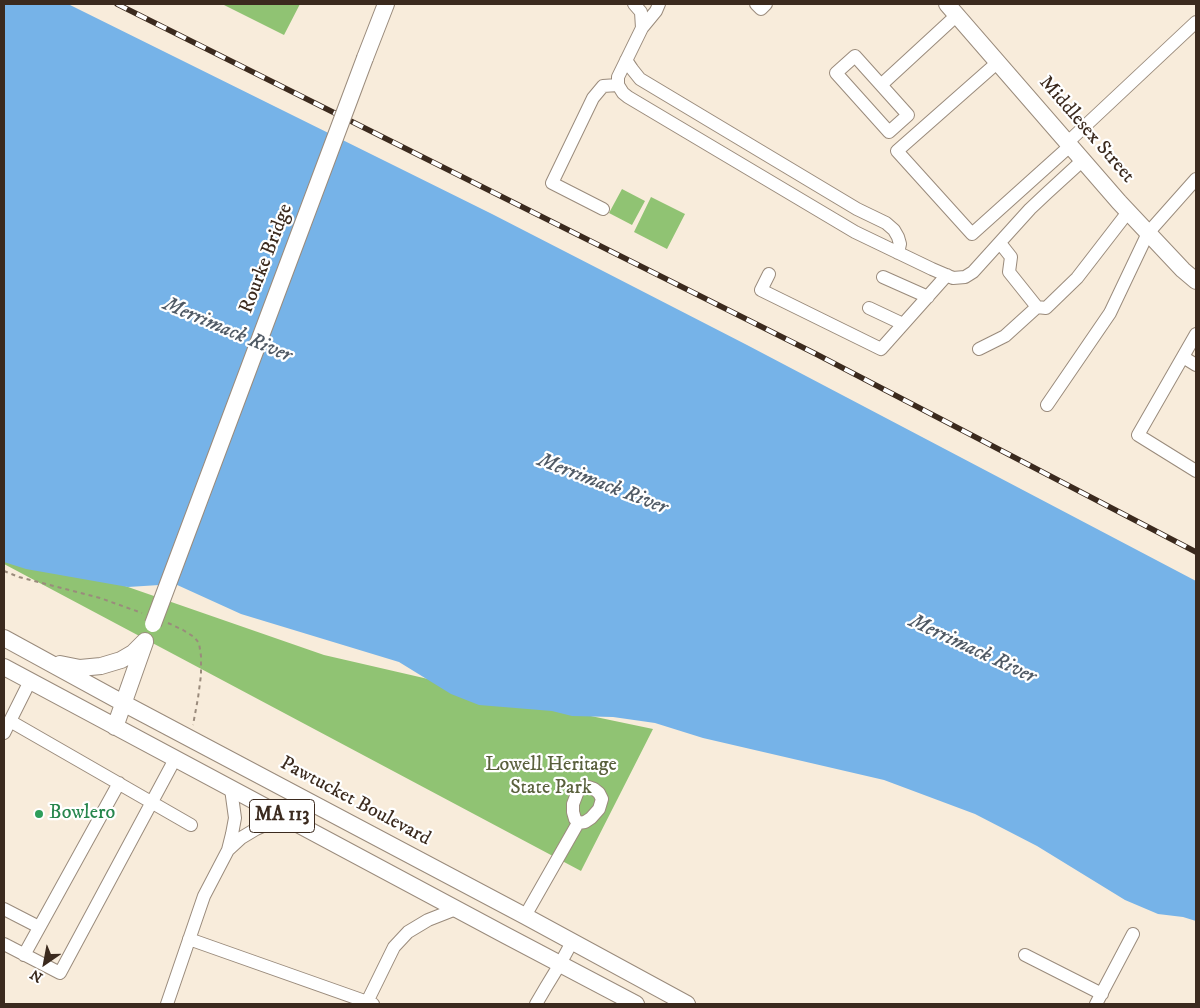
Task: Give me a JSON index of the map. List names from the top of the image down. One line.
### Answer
{"streets":{"main road":["Middlesex Street","Rourke Bridge","Pawtucket Boulevard","MA 113"]},"crossings":[["Rourke Bridge","Pawtucket Boulevard"],["Rourke Bridge","MA 113"]],"water":["Merrimack River"],"parks":["Lowell Heritage State Park"],"places":["Bowlero"],"north":"bottom left"}
